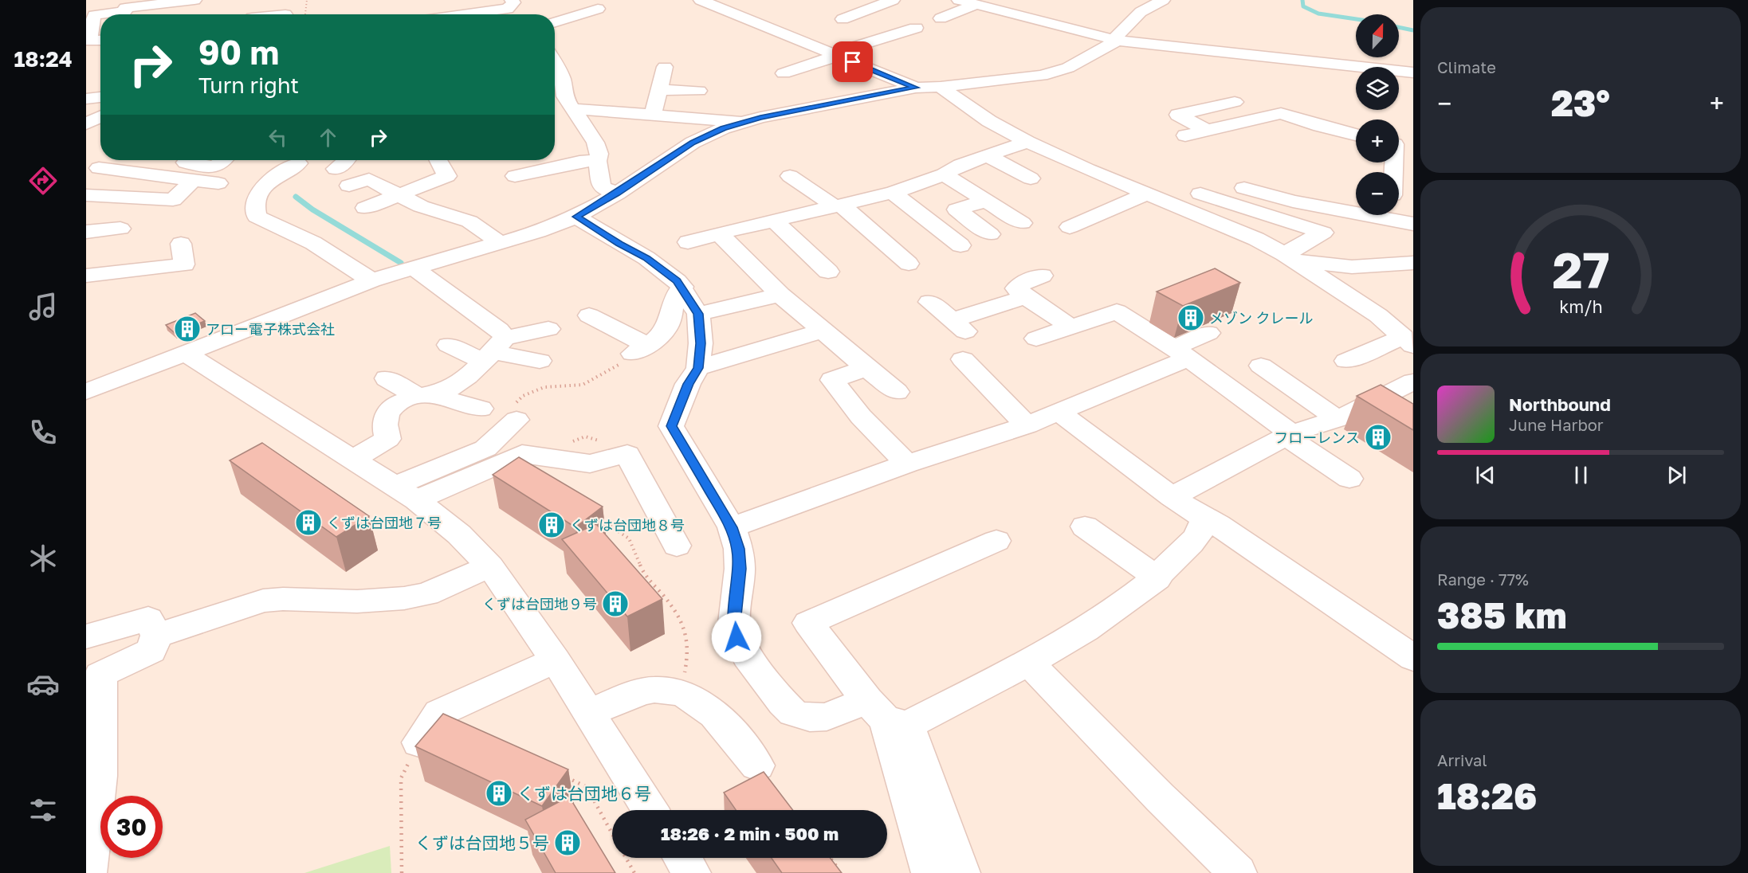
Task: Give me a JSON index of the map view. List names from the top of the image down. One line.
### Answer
{"places":{"building":["メゾン クレール","アロー電子株式会社","フローレンス","くずは台団地７号","くずは台団地８号","くずは台団地９号","くずは台団地６号","くずは台団地５号"]},"north":"top","page":{"tabs":"18:24","tile":["Climate",["Range · 77%","385 km"],["Arrival","18:26"]],"map_buttons":["+","−"],"turn":["90 m","Turn right"],"heat":["−","23°","+"],"song":["Northbound","June Harbor"],"limit":"30","trip":"18:26 · 2 min · 500 m","gauge":["27","km/h"]}}
